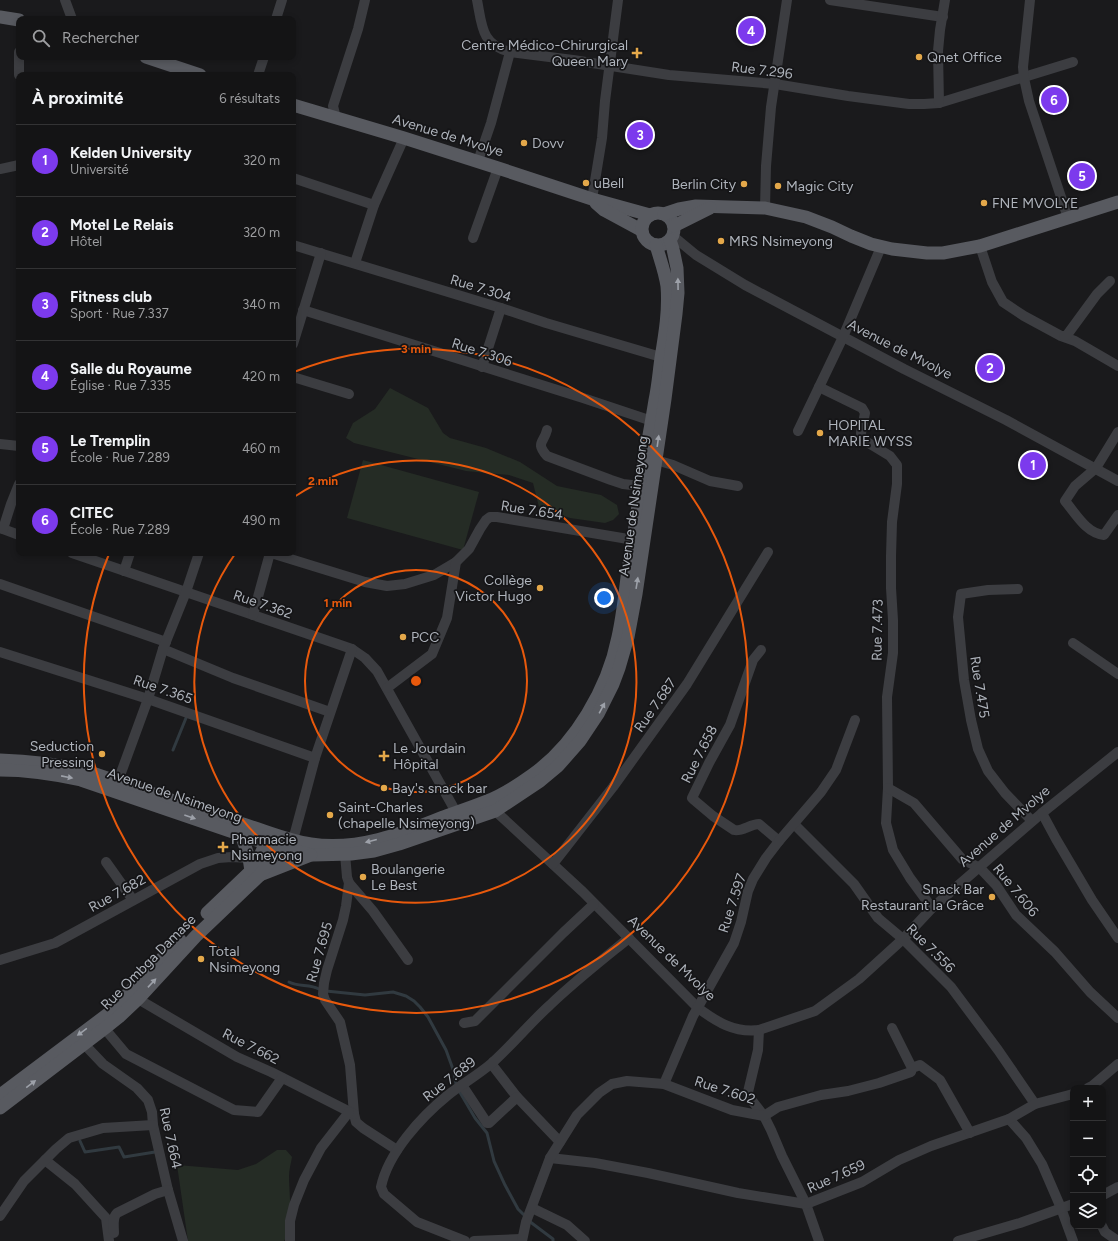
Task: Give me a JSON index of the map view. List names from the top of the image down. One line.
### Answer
{"streets":{"main road":["Avenue de Mvolye","Avenue de Nsimeyong","Rue Ombga Damase"],"street":["Rue 7.296","Rue 7.304","Rue 7.306","Rue 7.654","Rue 7.362","Rue 7.473","Rue 7.475","Rue 7.365","Rue 7.687","Rue 7.658","Rue 7.606","Rue 7.682","Rue 7.597","Rue 7.556","Rue 7.695","Rue 7.662","Rue 7.689","Rue 7.602","Rue 7.664","Rue 7.659"]},"crossings":[["Avenue de Mvolye","Avenue de Nsimeyong"],["Avenue de Mvolye","Rue 7.473"],["Avenue de Mvolye","Rue 7.475"],["Avenue de Mvolye","Rue 7.687"],["Avenue de Mvolye","Rue 7.606"],["Avenue de Mvolye","Rue 7.597"],["Avenue de Mvolye","Rue 7.556"],["Avenue de Mvolye","Rue 7.689"],["Rue 7.304","Avenue de Nsimeyong"],["Rue 7.306","Avenue de Nsimeyong"],["Avenue de Nsimeyong","Rue 7.654"],["Avenue de Nsimeyong","Rue 7.362"],["Avenue de Nsimeyong","Rue 7.695"],["Avenue de Nsimeyong","Rue Ombga Damase"],["Rue 7.473","Rue 7.606"],["Rue 7.658","Rue 7.597"],["Rue 7.597","Rue 7.556"],["Rue 7.597","Rue 7.602"],["Rue 7.556","Rue 7.659"],["Rue 7.695","Rue 7.662"],["Rue Ombga Damase","Rue 7.662"],["Rue Ombga Damase","Rue 7.664"],["Rue 7.602","Rue 7.659"]],"places":{"health":["Centre Médico-Chirurgical Queen Mary","Le Jourdain Hôpital","Pharmacie Nsimeyong"],"other":["Qnet Office","Dovv","uBell","Berlin City","Magic City","FNE MVOLYE","MRS Nsimeyong","HOPITAL MARIE WYSS","Collège Victor Hugo","PCC","Seduction Pressing","Bay's snack bar","Saint-Charles (chapelle Nsimeyong)","Boulangerie Le Best","Snack Bar Restaurant la Grâce","Total Nsimeyong"]},"page":{"pins":["4","6","3","5","2","1"],"search":"Rechercher","heading":["À proximité","6 résultats"],"list":[{"mark":"1","name":"Kelden University","note":"Université","value":"320 m"},{"mark":"2","name":"Motel Le Relais","note":"Hôtel","value":"320 m"},{"mark":"3","name":"Fitness club","note":"Sport · Rue 7.337","value":"340 m"},{"mark":"4","name":"Salle du Royaume","note":"Église · Rue 7.335","value":"420 m"},{"mark":"5","name":"Le Tremplin","note":"École · Rue 7.289","value":"460 m"},{"mark":"6","name":"CITEC","note":"École · Rue 7.289","value":"490 m"}],"map_buttons":["+","−"]},"rings":["3 min","2 min","1 min"]}
